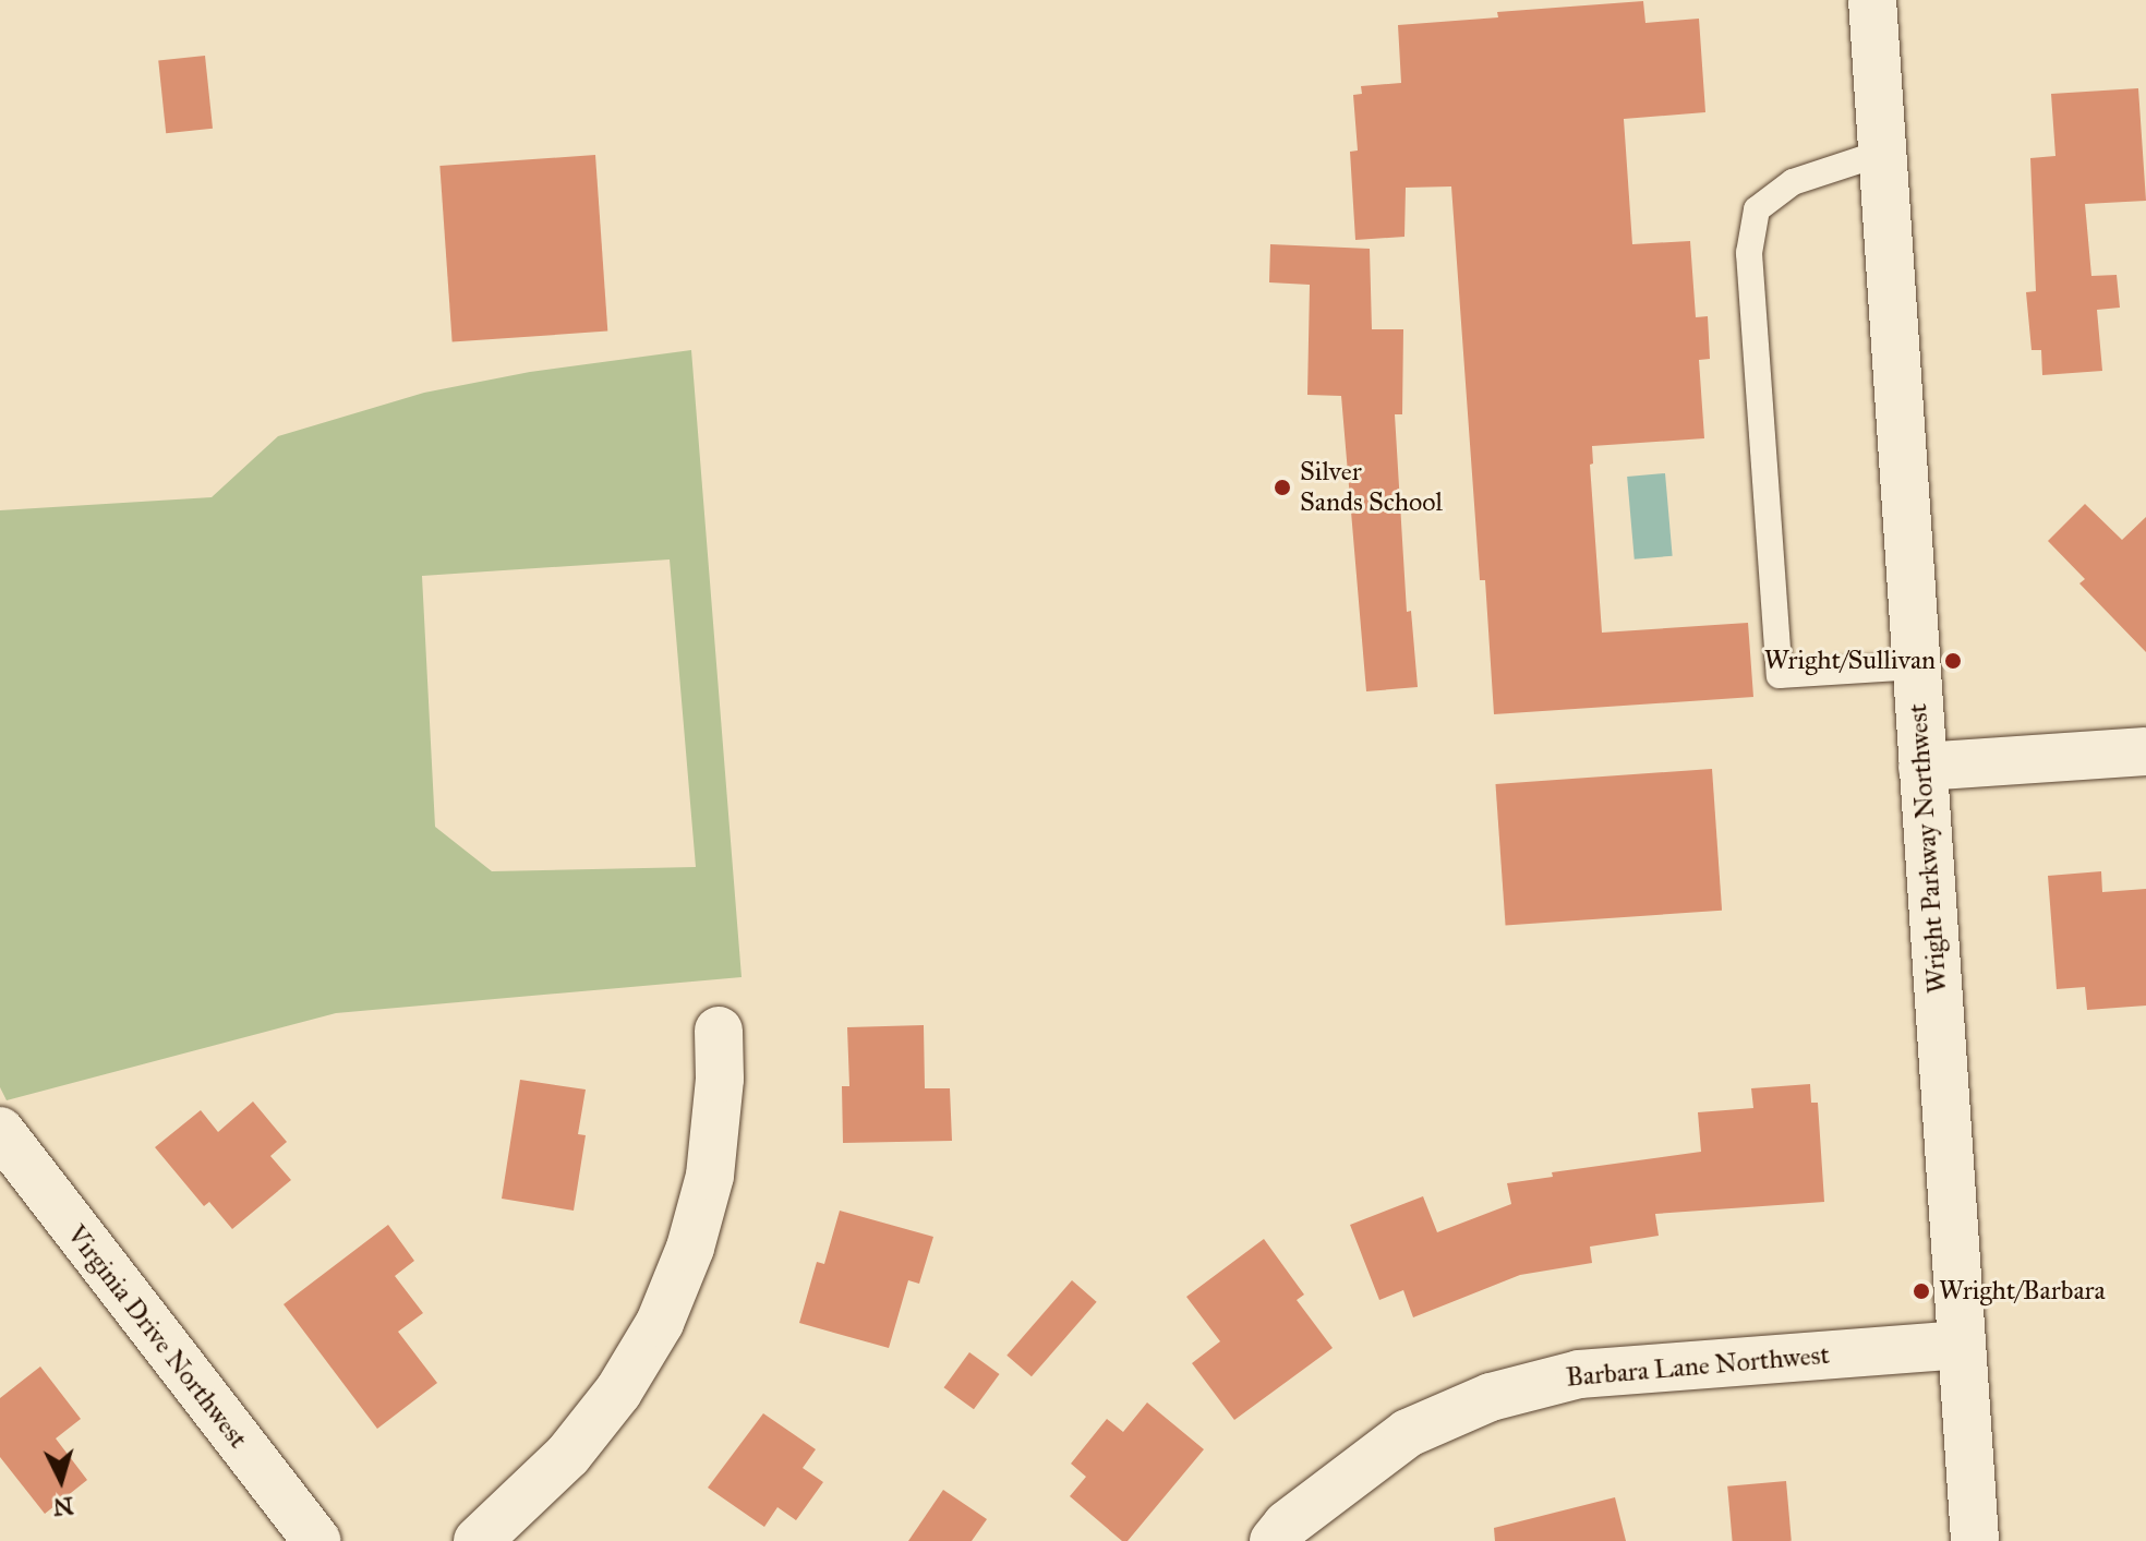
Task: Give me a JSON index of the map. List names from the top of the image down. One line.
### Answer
{"streets":{"street":["Wright Parkway Northwest","Virginia Drive Northwest","Barbara Lane Northwest"]},"crossings":[["Wright Parkway Northwest","Barbara Lane Northwest"]],"places":["Silver Sands School","Wright/Sullivan","Wright/Barbara"],"north":"bottom"}
